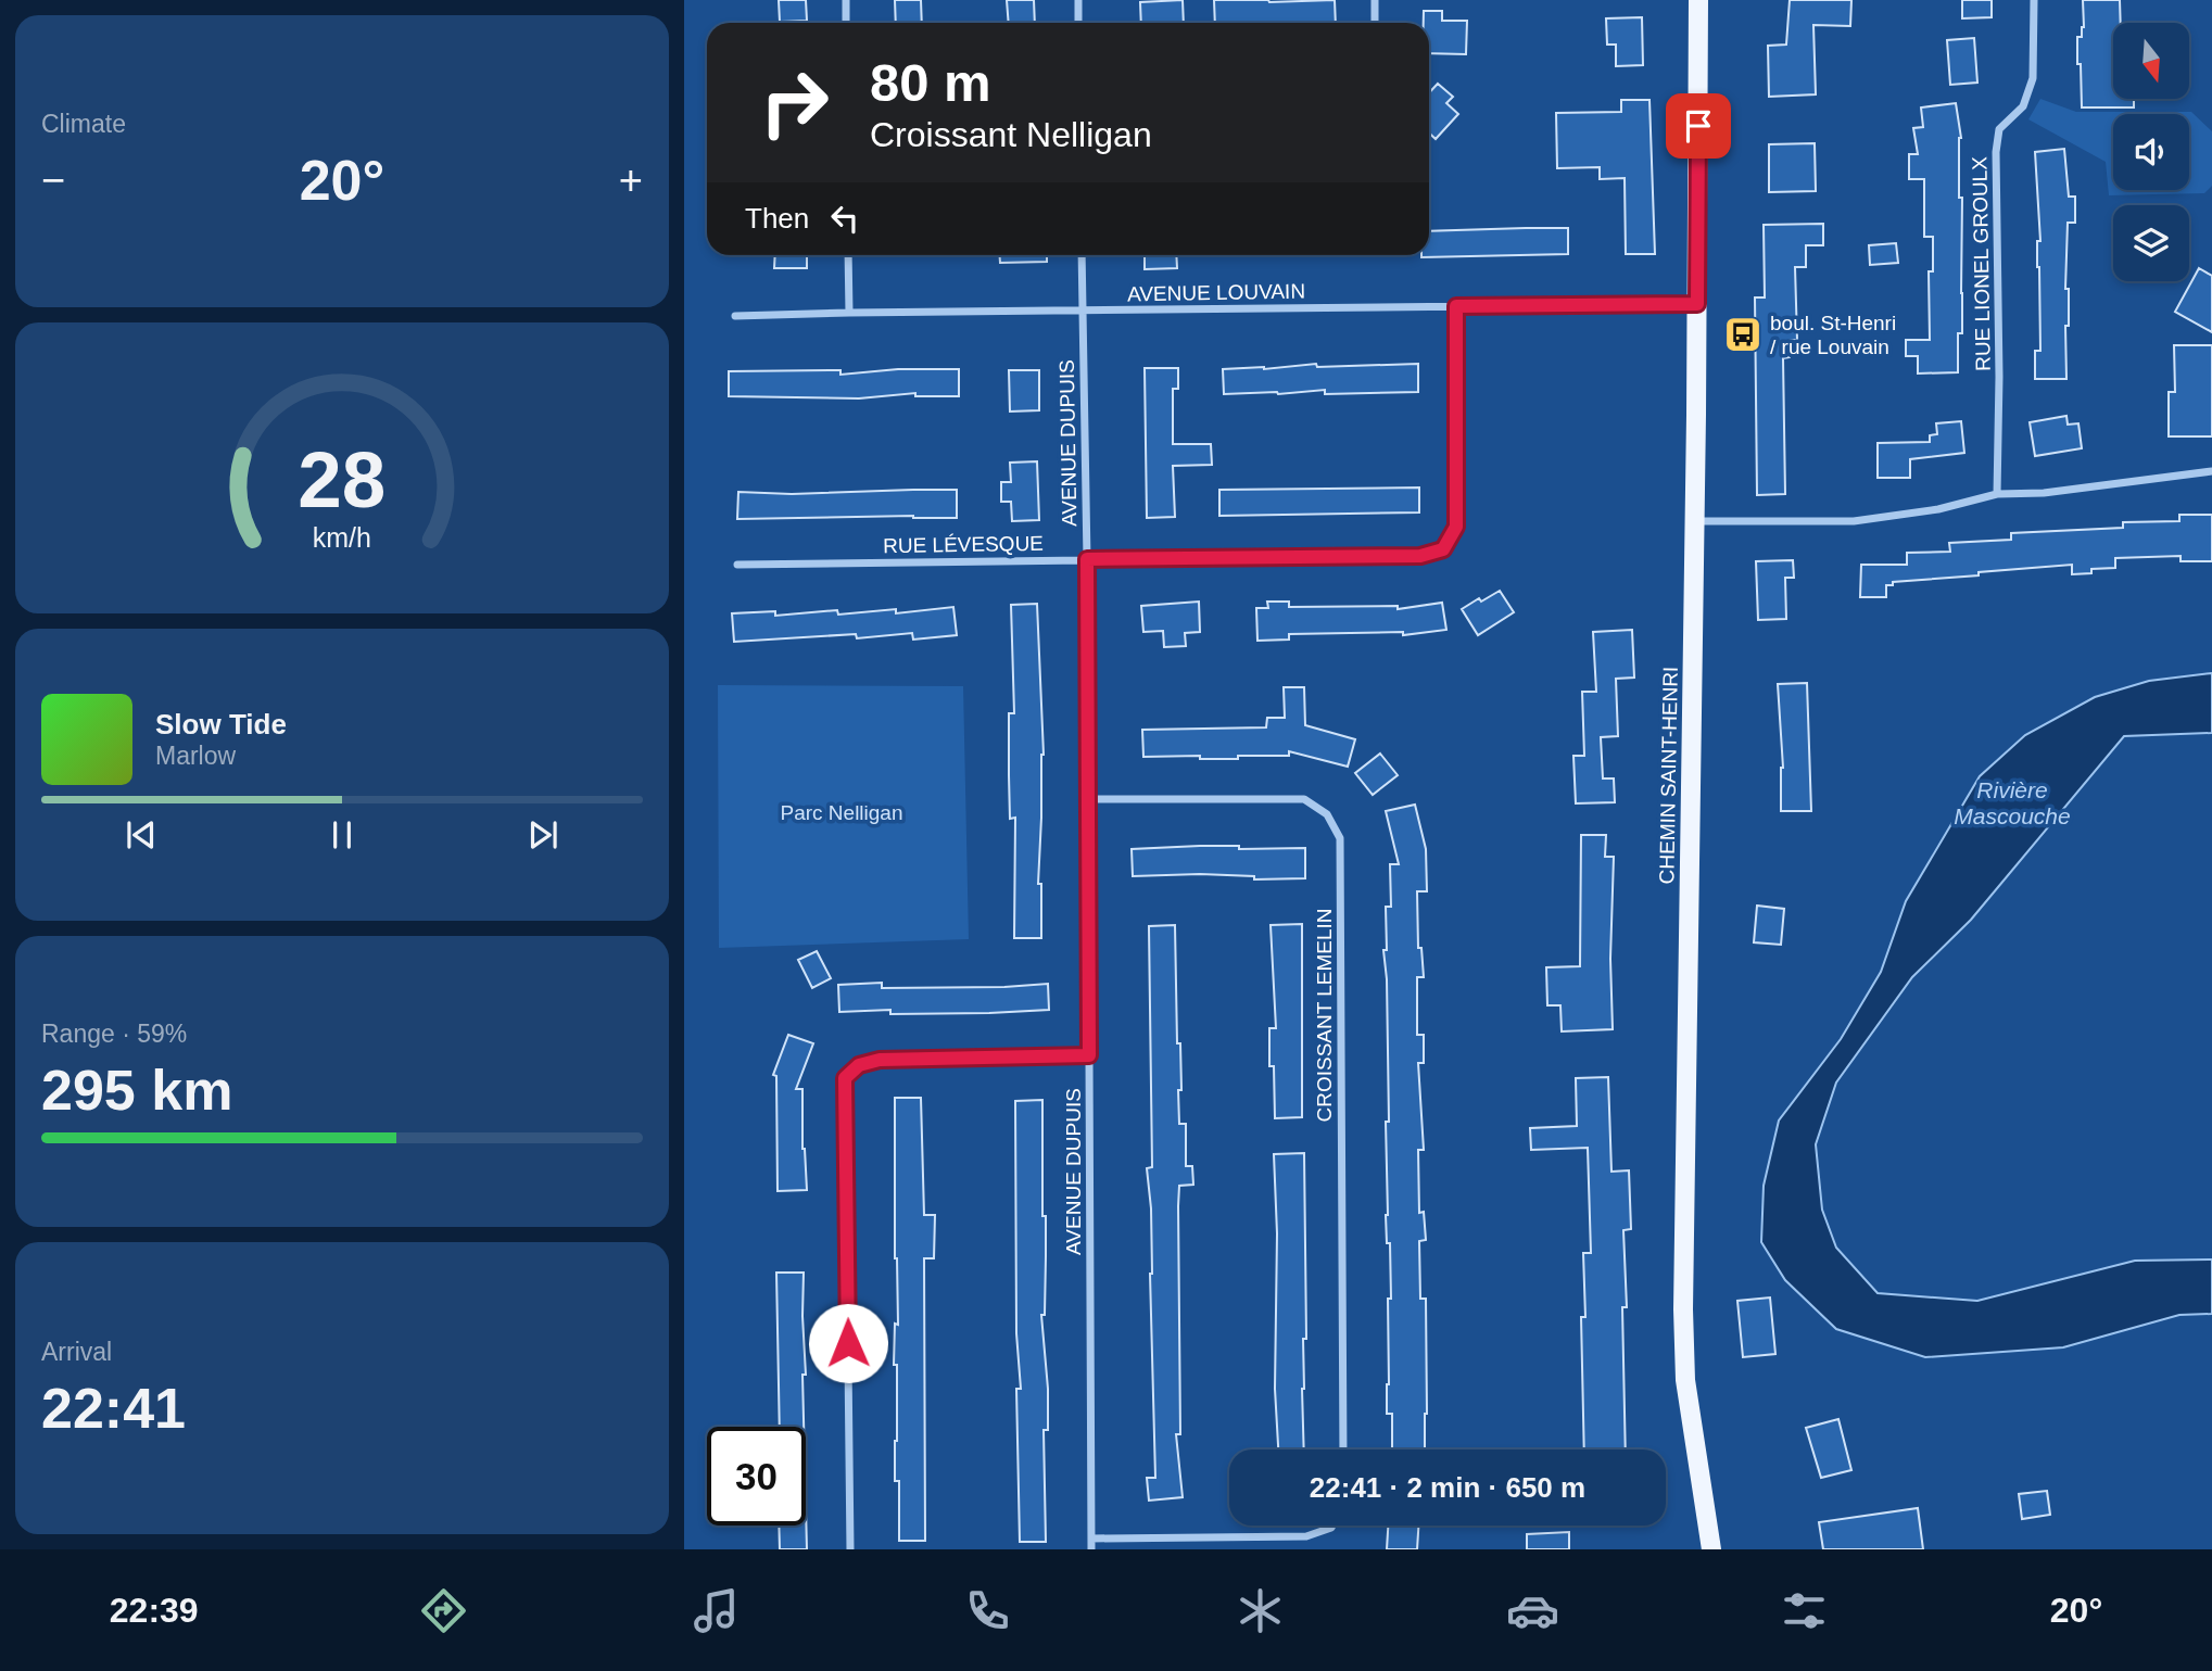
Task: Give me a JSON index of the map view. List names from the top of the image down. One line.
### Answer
{"streets":{"main road":["CHEMIN SAINT-HENRI"],"street":["RUE LIONEL GROULX","AVENUE LOUVAIN","AVENUE DUPUIS","RUE LÉVESQUE","CROISSANT LEMELIN"]},"crossings":[["AVENUE LOUVAIN","AVENUE DUPUIS"],["AVENUE LOUVAIN","RUE LÉVESQUE"],["AVENUE LOUVAIN","CHEMIN SAINT-HENRI"],["AVENUE DUPUIS","RUE LÉVESQUE"],["AVENUE DUPUIS","CROISSANT LEMELIN"]],"water":["Rivière Mascouche"],"parks":["Parc Nelligan"],"places":{"bus stop":["boul. St-Henri / rue Louvain"]},"north":"bottom","page":{"tile":["Climate",["Range · 59%","295 km"],["Arrival","22:41"]],"turn":["80 m","Croissant Nelligan"],"heat":["−","20°","+"],"then":"Then","song":["Slow Tide","Marlow"],"limit":"30","trip":"22:41 · 2 min · 650 m","tabs":["22:39","20°"],"gauge":["28","km/h"]}}
